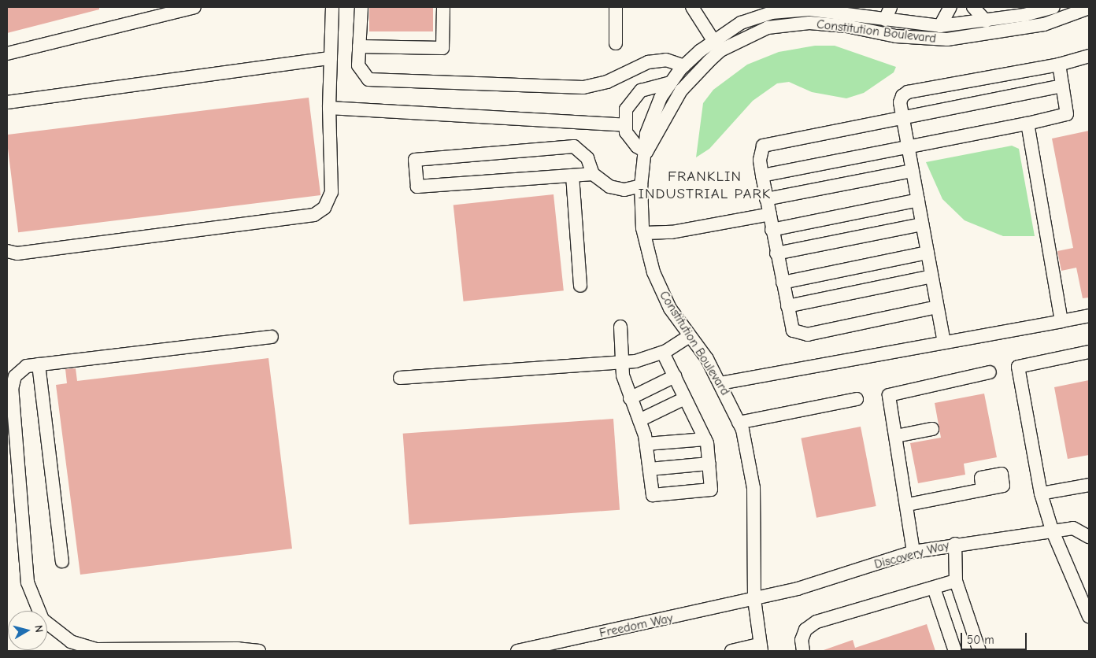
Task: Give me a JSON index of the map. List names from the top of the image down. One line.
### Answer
{"streets":{"street":["Constitution Boulevard","Discovery Way","Freedom Way"]},"crossings":[["Constitution Boulevard","Discovery Way"],["Constitution Boulevard","Freedom Way"],["Discovery Way","Freedom Way"]],"districts":["FRANKLIN INDUSTRIAL PARK"],"scale_bar":"50 m","north":"right"}
